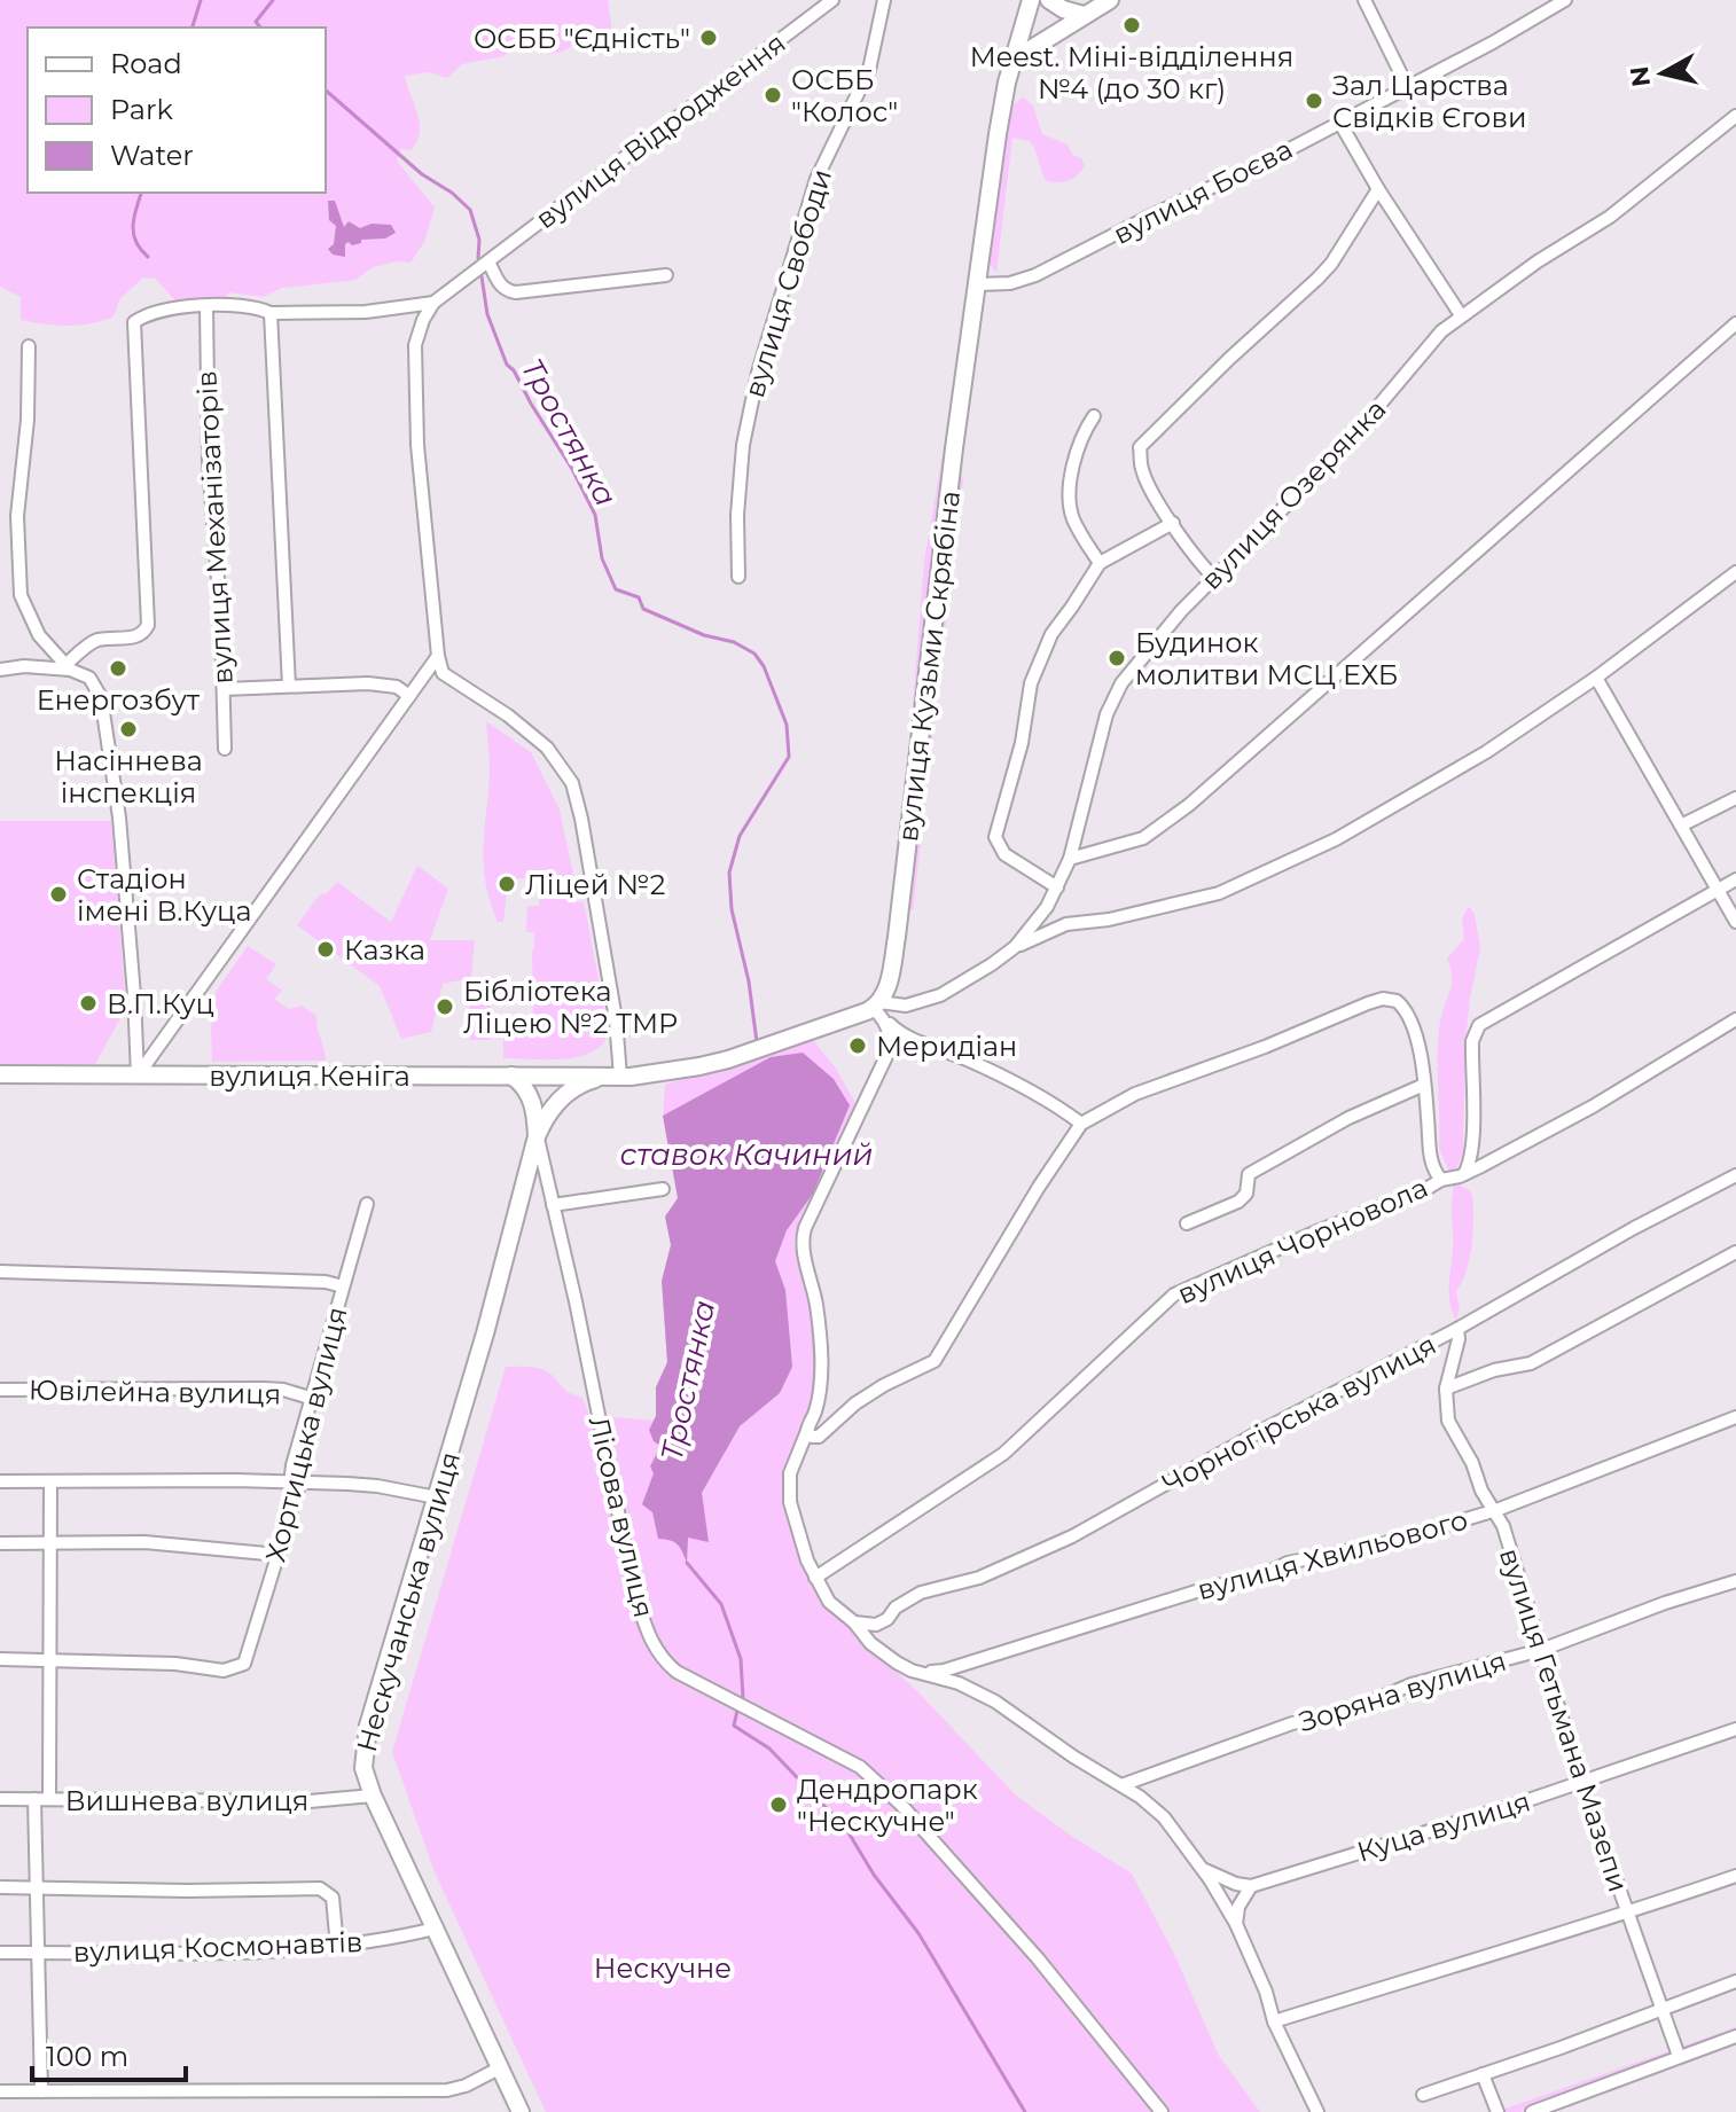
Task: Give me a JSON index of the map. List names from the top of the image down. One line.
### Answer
{"streets":{"main road":["вулиця Кузьми Скрябіна","вулиця Кеніга","Нескучанська вулиця"],"street":["вулиця Відродження","вулиця Боєва","вулиця Свободи","вулиця Озерянка","вулиця Механізаторів","вулиця Чорновола","Ювілейна вулиця","Чорногірська вулиця","Хортицька вулиця","Лісова вулиця","вулиця Хвильового","Зоряна вулиця","вулиця Гетьмана Мазепи","Вишнева вулиця","Куца вулиця","вулиця Космонавтів"]},"crossings":[["вулиця Боєва","вулиця Кузьми Скрябіна"],["вулиця Озерянка","вулиця Кузьми Скрябіна"],["вулиця Кеніга","Нескучанська вулиця"],["Ювілейна вулиця","Хортицька вулиця"],["Чорногірська вулиця","вулиця Гетьмана Мазепи"],["Лісова вулиця","Нескучанська вулиця"],["вулиця Хвильового","вулиця Гетьмана Мазепи"],["Нескучанська вулиця","Вишнева вулиця"],["Нескучанська вулиця","вулиця Космонавтів"],["Зоряна вулиця","вулиця Гетьмана Мазепи"],["вулиця Гетьмана Мазепи","Куца вулиця"]],"water":["Тростянка","ставок Качиний"],"parks":["Нескучне"],"places":["Meest. Міні-відділення №4 (до 30 кг)","ОСББ \"Єдність\"","ОСББ \"Колос\"","Зал Царства Свідків Єгови","Будинок молитви МСЦ ЕХБ","Енергозбут","Насіннева інспекція","Ліцей №2","Стадіон імені В.Куца","Казка","В.П.Куц","Бібліотека Ліцею №2 ТМР","Меридіан","Дендропарк \"Нескучне\""],"legend":["Road","Park","Water"],"scale_bar":"100 m","north":"left"}
